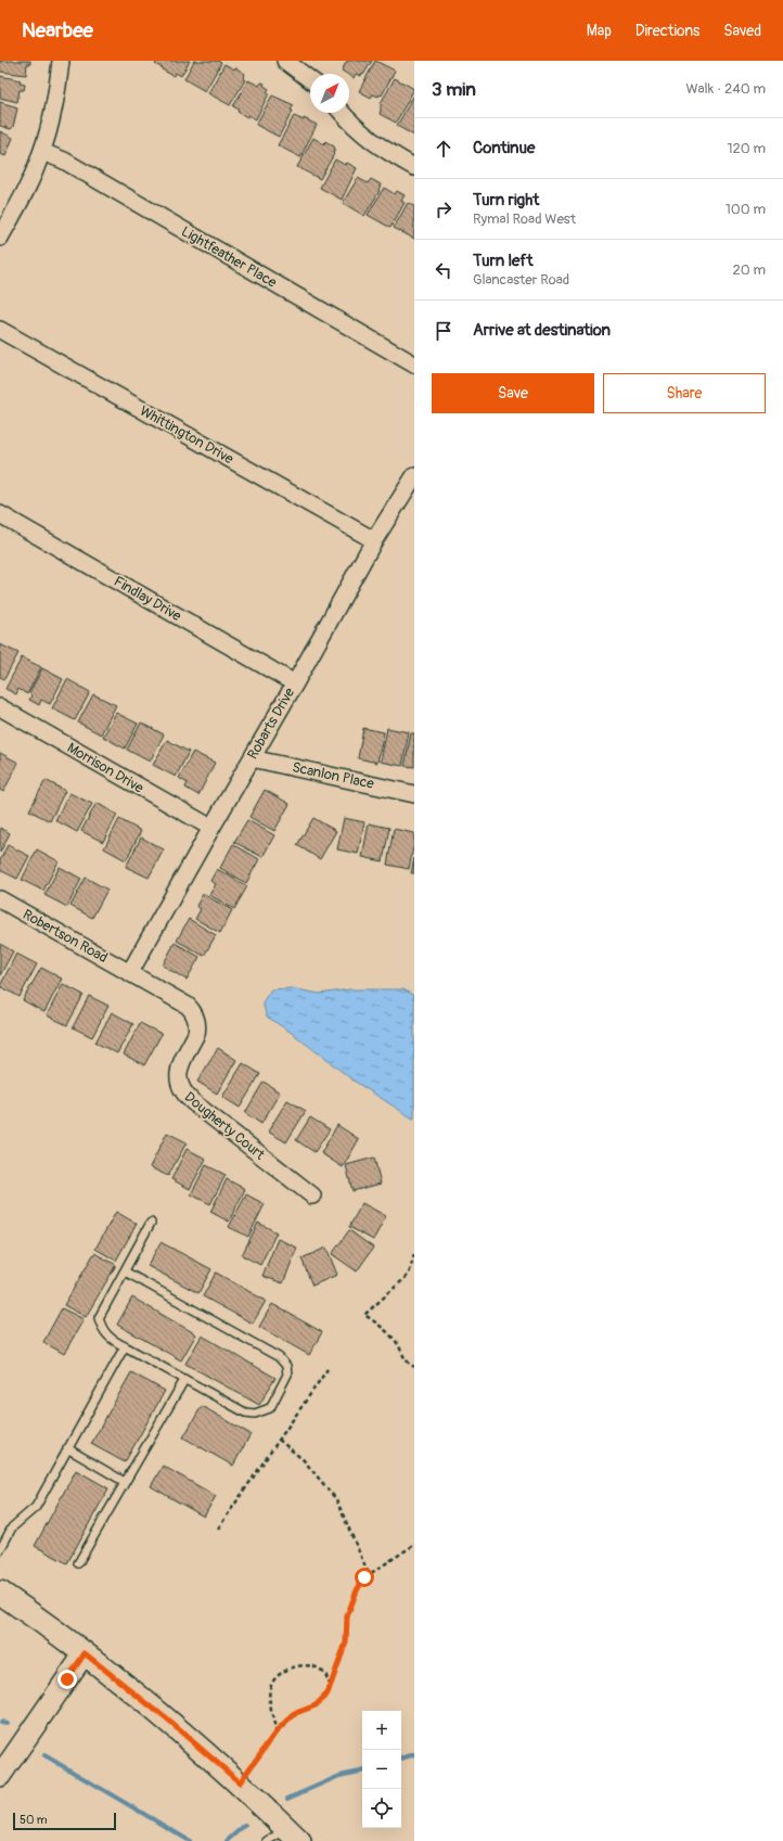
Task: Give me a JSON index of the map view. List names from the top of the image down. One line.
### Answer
{"streets":{"street":["Lightfeather Place","Whittington Drive","Findlay Drive","Robarts Drive","Morrison Drive","Scanlon Place","Robertson Road","Dougherty Court"]},"crossings":[["Whittington Drive","Robarts Drive"],["Findlay Drive","Robarts Drive"],["Robarts Drive","Morrison Drive"],["Robarts Drive","Scanlon Place"],["Robarts Drive","Robertson Road"],["Robarts Drive","Dougherty Court"],["Robertson Road","Dougherty Court"]],"scale_bar":"50 m","north":"top right","page":{"header":"Nearbee","nav":["Map","Directions","Saved"],"heading":["3 min","Walk · 240 m"],"list":[["Continue","120 m"],["Turn right","Rymal Road West","100 m"],["Turn left","Glancaster Road","20 m"],"Arrive at destination"],"buttons":["Save","Share"],"map_buttons":["+","−"],"scale":"50 m"}}
